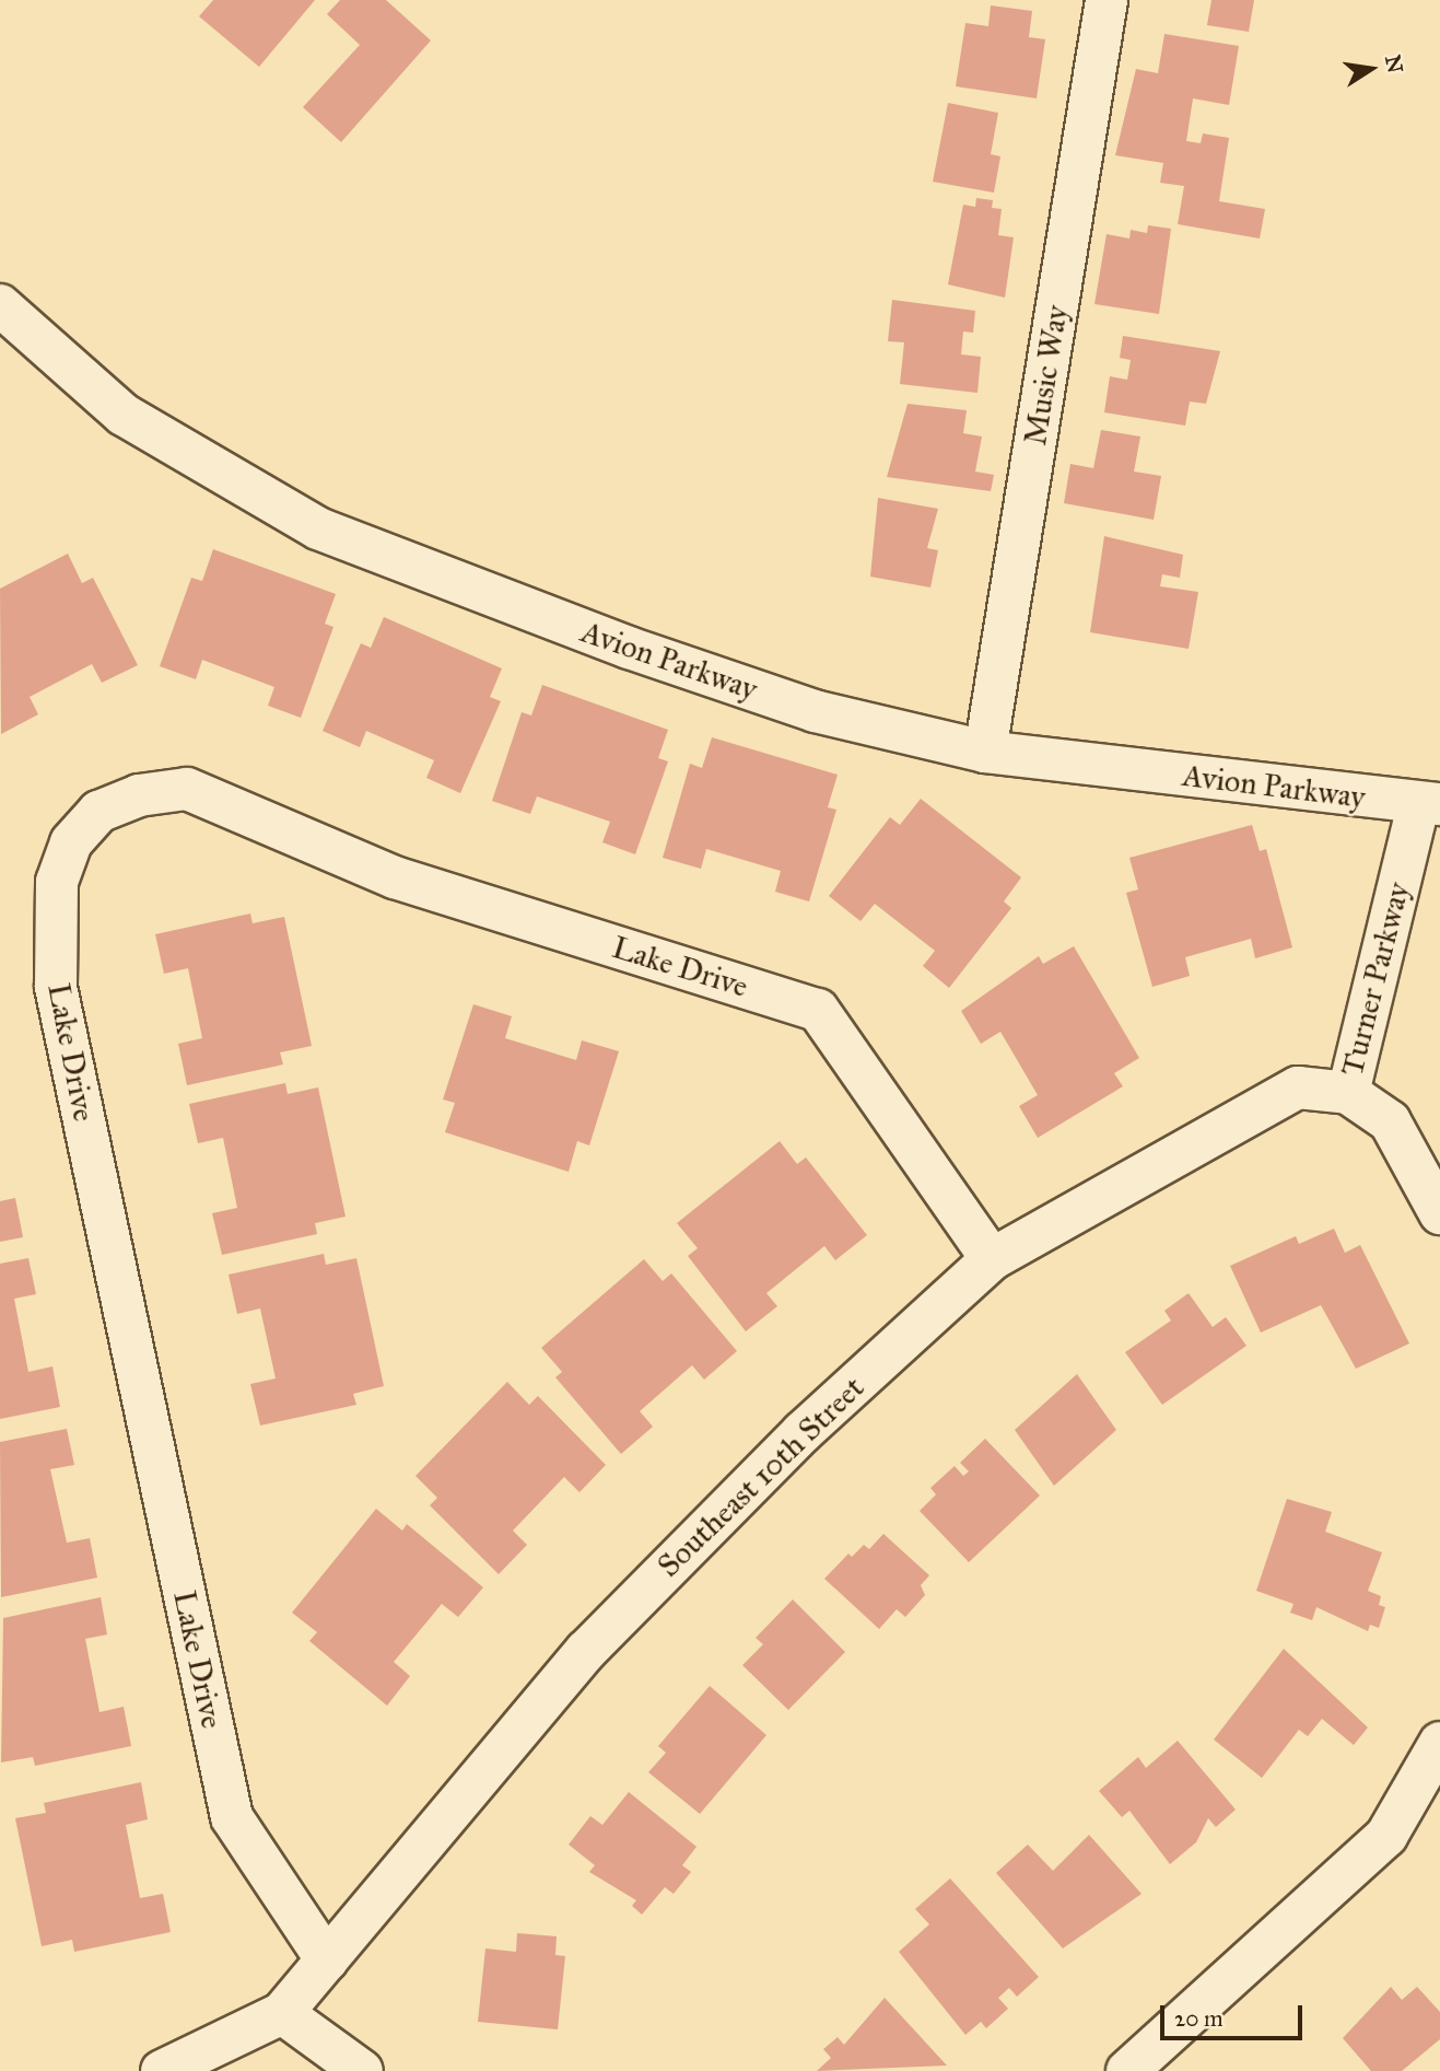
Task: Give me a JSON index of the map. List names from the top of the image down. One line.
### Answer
{"streets":{"street":["Music Way","Avion Parkway","Lake Drive","Turner Parkway","Southeast 10th Street"]},"crossings":[["Music Way","Avion Parkway"],["Avion Parkway","Turner Parkway"],["Lake Drive","Southeast 10th Street"],["Turner Parkway","Southeast 10th Street"]],"scale_bar":"20 m","north":"right"}
